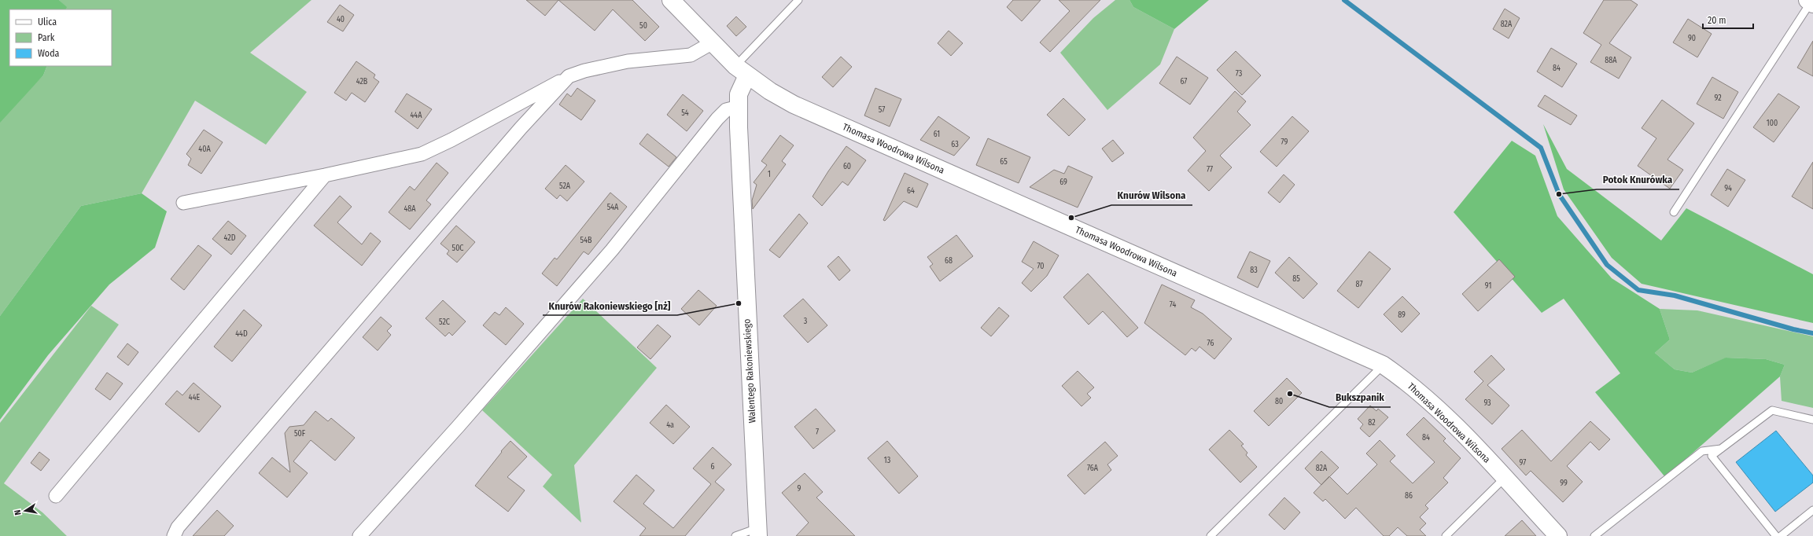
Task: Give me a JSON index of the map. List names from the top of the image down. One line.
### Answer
{"streets":{"street":["Thomasa Woodrowa Wilsona","Walentego Rakoniewskiego"]},"crossings":[["Thomasa Woodrowa Wilsona","Walentego Rakoniewskiego"]],"places":["Potok Knurówka","Knurów Wilsona","Knurów Rakoniewskiego [nż]","Bukszpanik"],"house_numbers":["40","82A","50","90","88A","84","73","42B","67","92","57","54","44A","100","61","79","63","40A","65","60","77","1","69","52A","94","64","54A","48A","42D","54B","50C","68","70","83","85","87","91","74","89","3","52C","44D","76","44E","80","93","82","4a","7","50F","84","13","97","6","76A","82A","99","9","86"],"legend":["Ulica","Park","Woda"],"scale_bar":"20 m","north":"left"}
